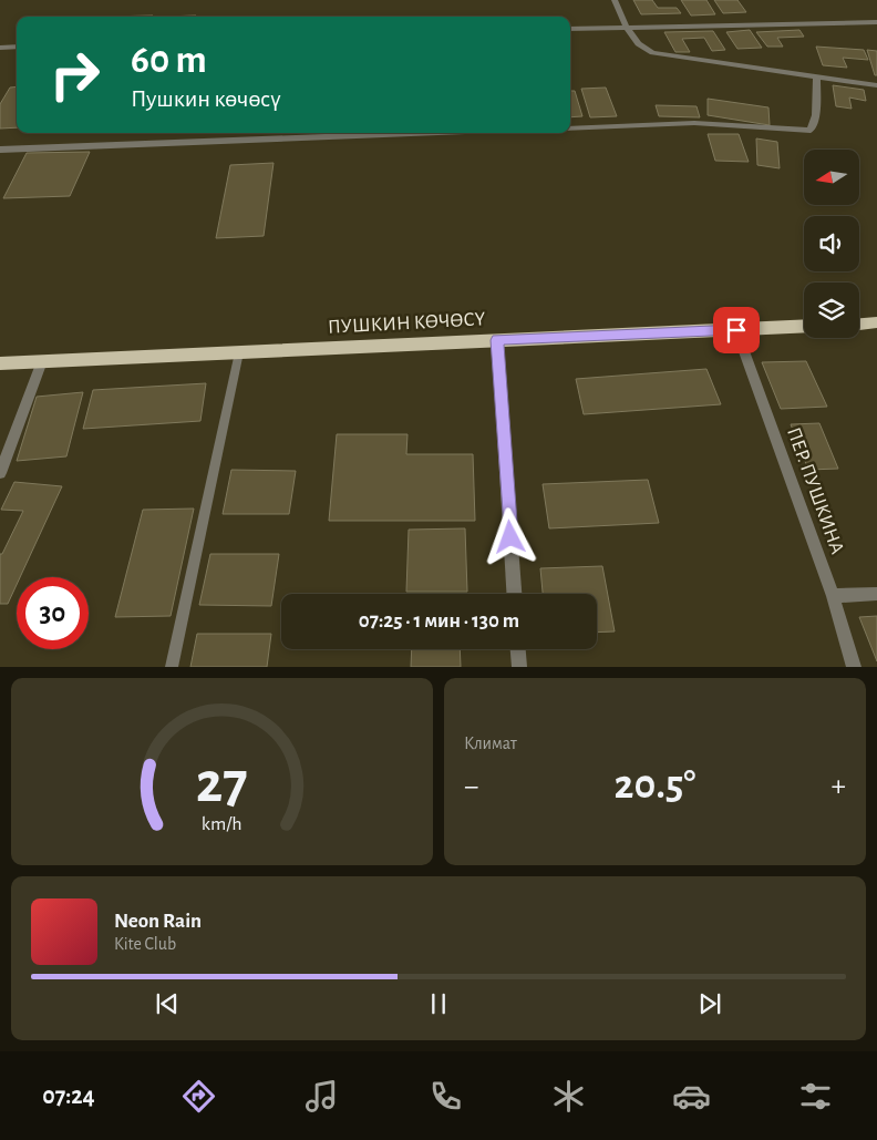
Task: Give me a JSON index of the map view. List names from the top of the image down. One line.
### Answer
{"streets":{"highway":["ПУШКИН КӨЧӨСҮ"],"street":["ПЕР. ПУШКИНА"]},"crossings":[["ПУШКИН КӨЧӨСҮ","ПЕР. ПУШКИНА"]],"north":"left","page":{"turn":["60 m","Пушкин көчөсү"],"limit":"30","trip":"07:25 · 1 мин · 130 m","tile":"Климат","heat":["−","20.5°","+"],"song":["Neon Rain","Kite Club"],"tabs":"07:24","gauge":["27","km/h"]}}
